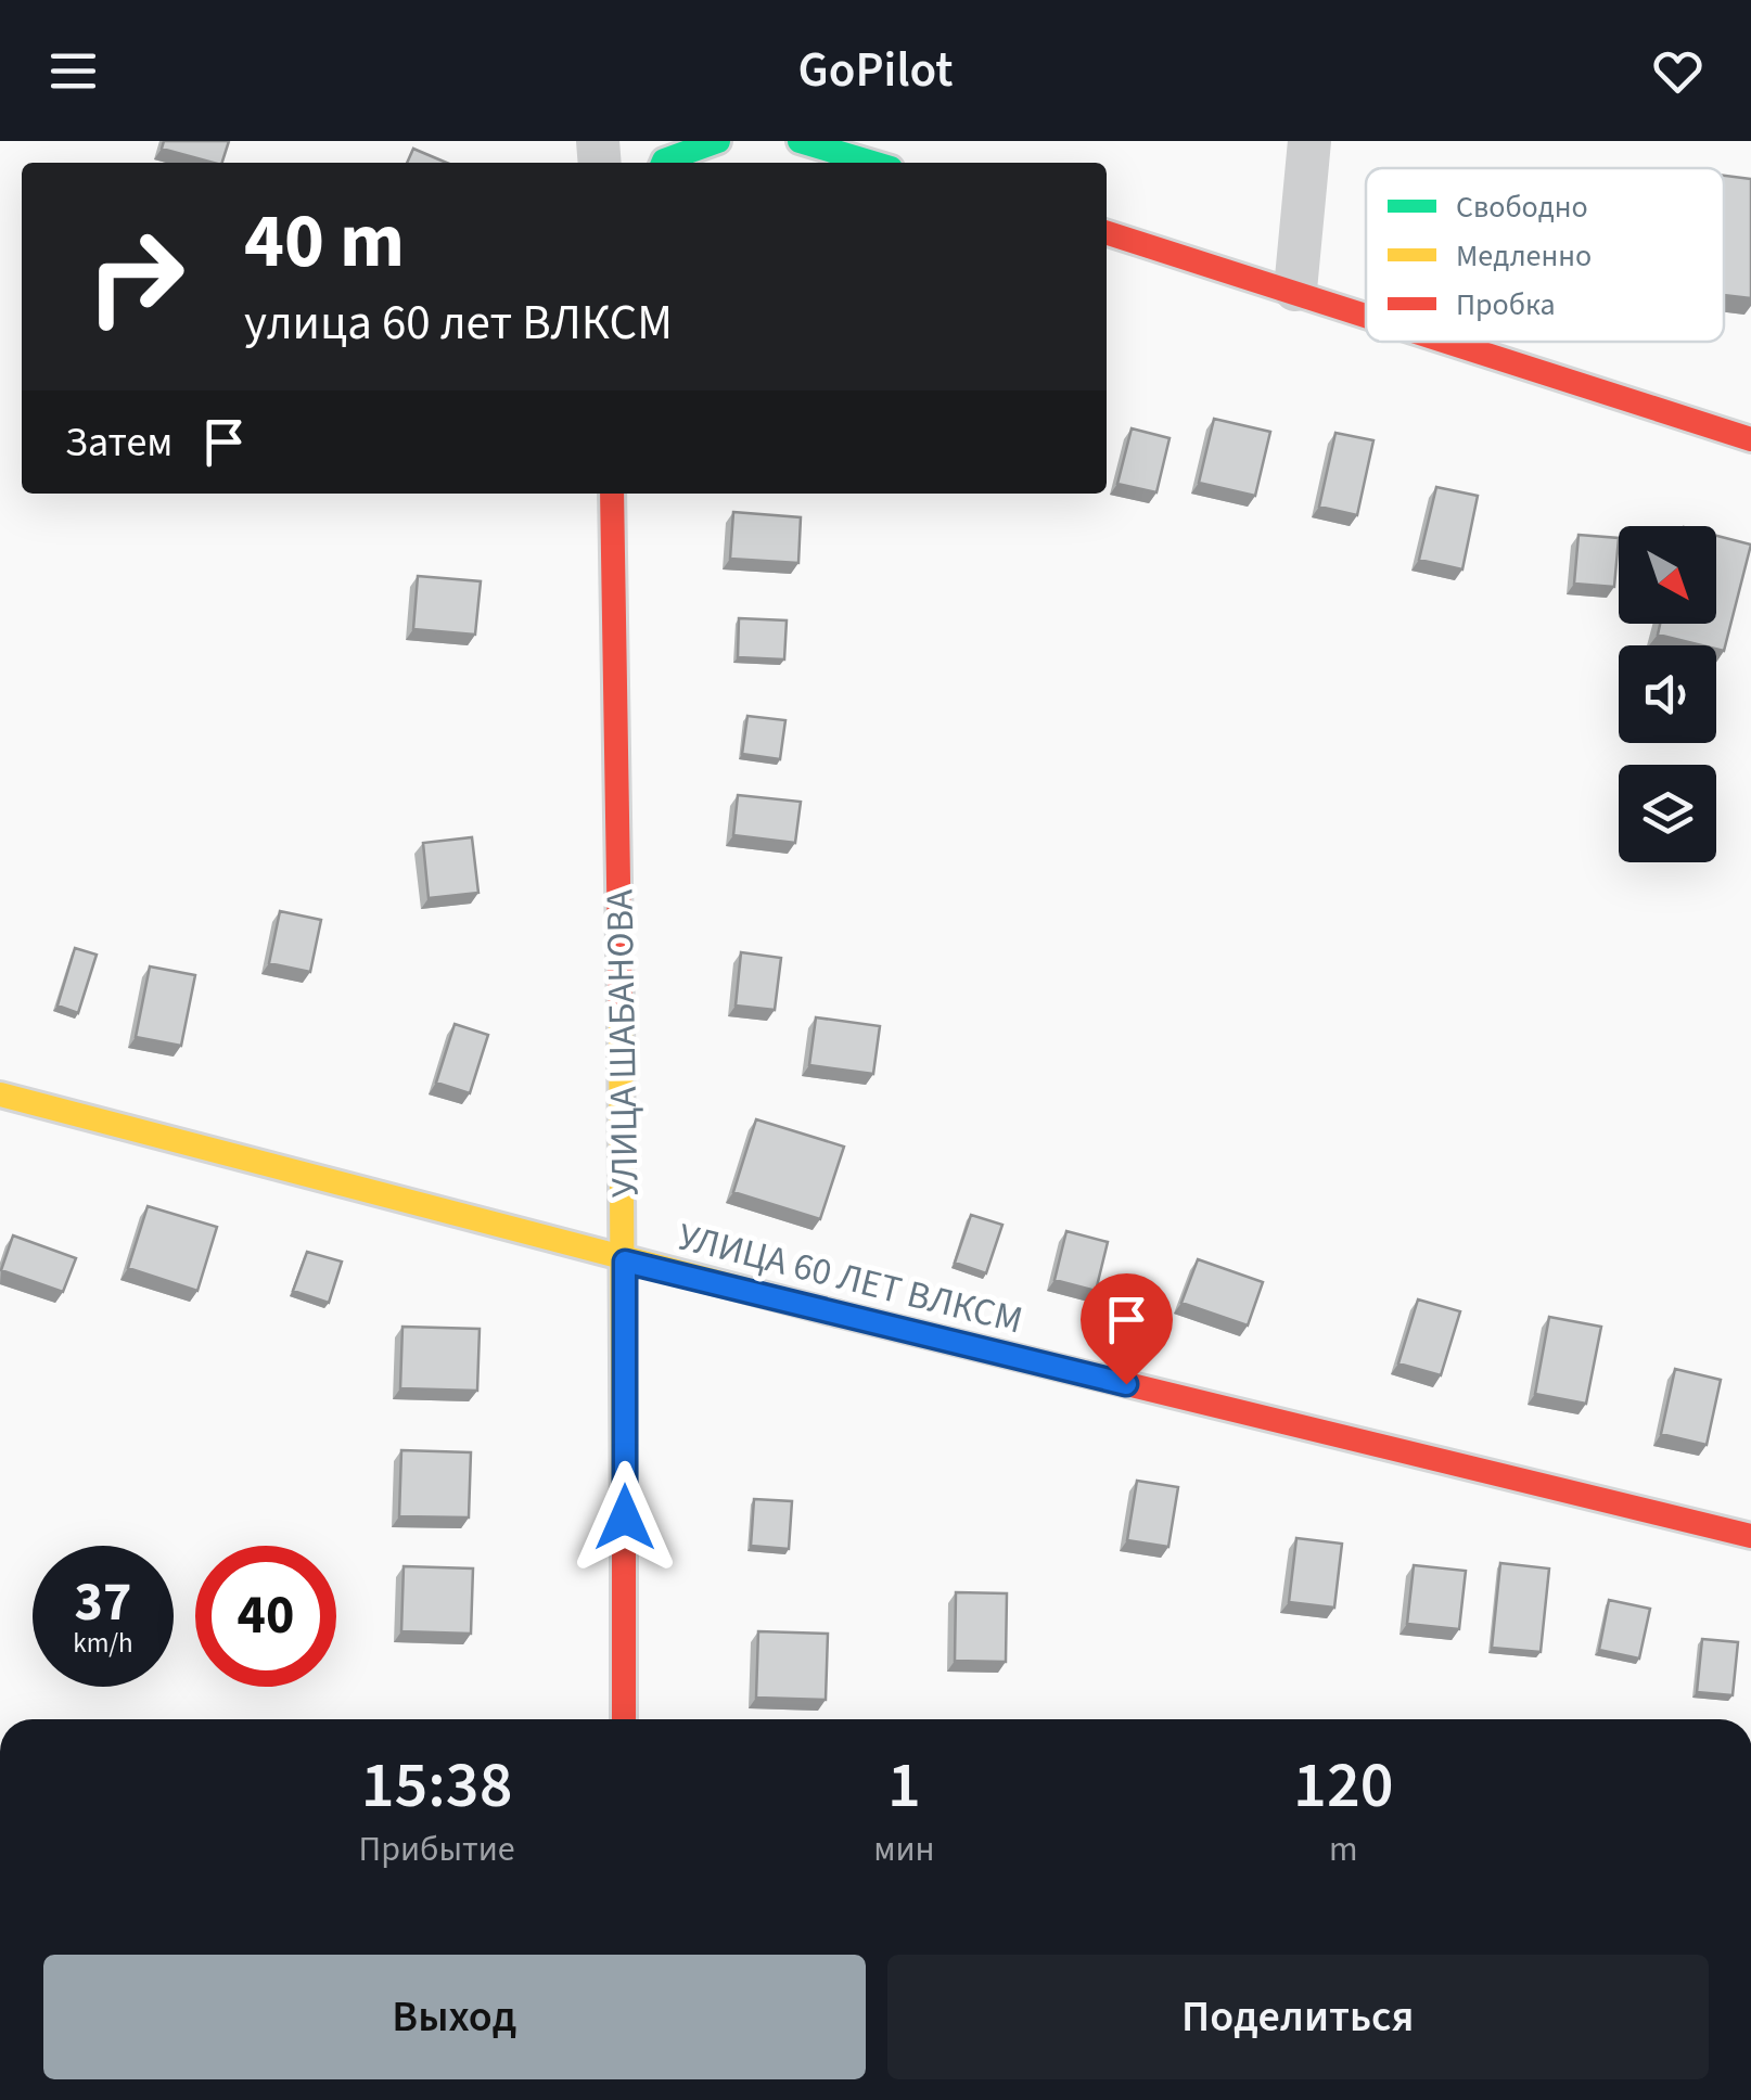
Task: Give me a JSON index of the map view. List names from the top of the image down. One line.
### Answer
{"streets":{"street":["УЛИЦА ШАБАНОВА","УЛИЦА 60 ЛЕТ ВЛКСМ"]},"crossings":[["УЛИЦА ШАБАНОВА","УЛИЦА 60 ЛЕТ ВЛКСМ"]],"legend":["Свободно","Медленно","Пробка"],"north":"bottom right","page":{"header":"GoPilot","turn":["40 m","улица 60 лет ВЛКСМ"],"then":"Затем","speed":"37 km/h","limit":"40","eta":["15:38","Прибытие","1","мин","120","m"],"buttons":["Выход","Поделиться"]}}
